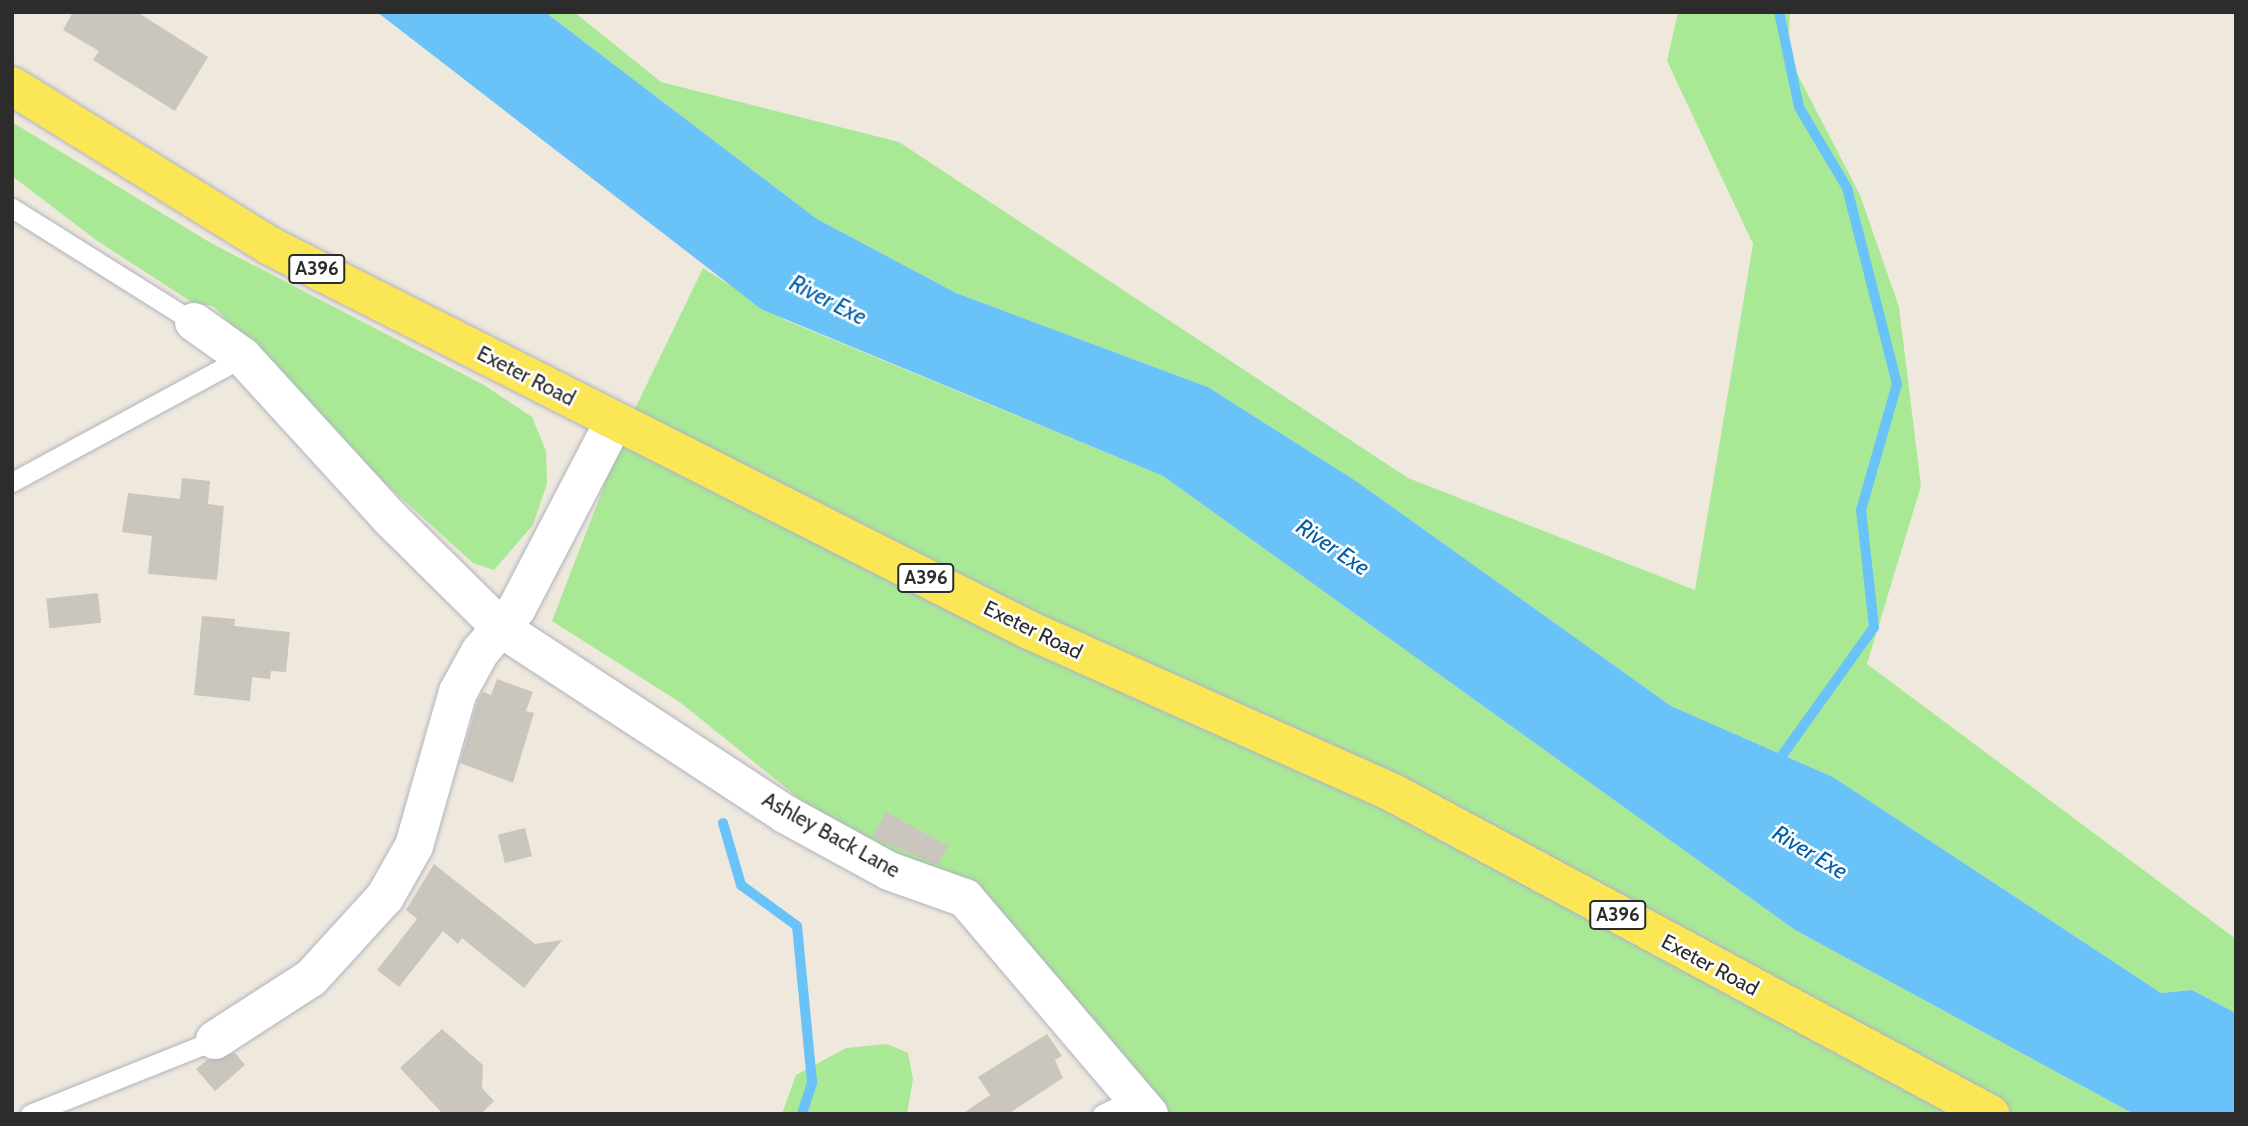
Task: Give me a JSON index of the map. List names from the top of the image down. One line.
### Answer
{"streets":{"main road":["A396","Exeter Road"],"street":["Ashley Back Lane"]},"water":["River Exe"]}
